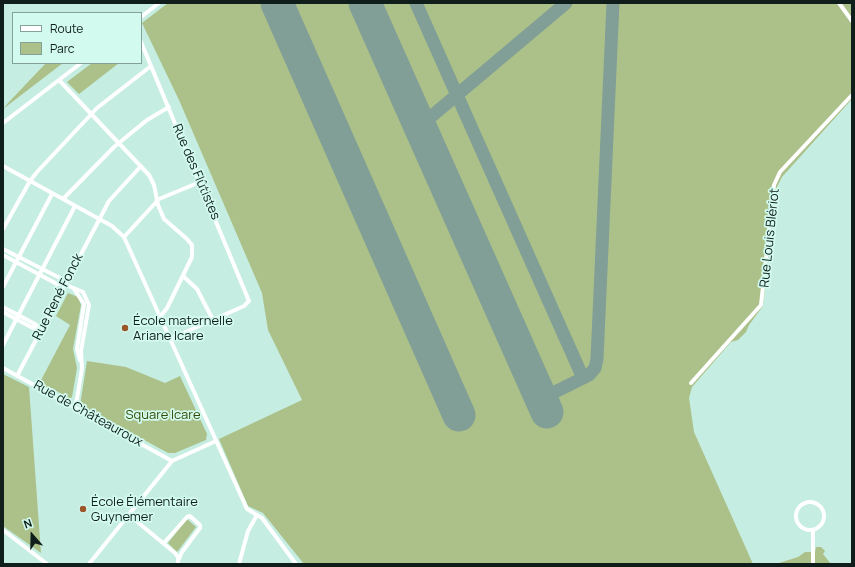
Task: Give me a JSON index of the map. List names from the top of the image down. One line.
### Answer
{"streets":{"street":["Rue des Flûtistes","Rue Louis Blériot","Rue René Fonck","Rue de Châteauroux"]},"crossings":[["Rue René Fonck","Rue de Châteauroux"]],"parks":["Square Icare"],"places":["École maternelle Ariane Icare","École Élémentaire Guynemer"],"legend":["Route","Parc"],"north":"top"}
